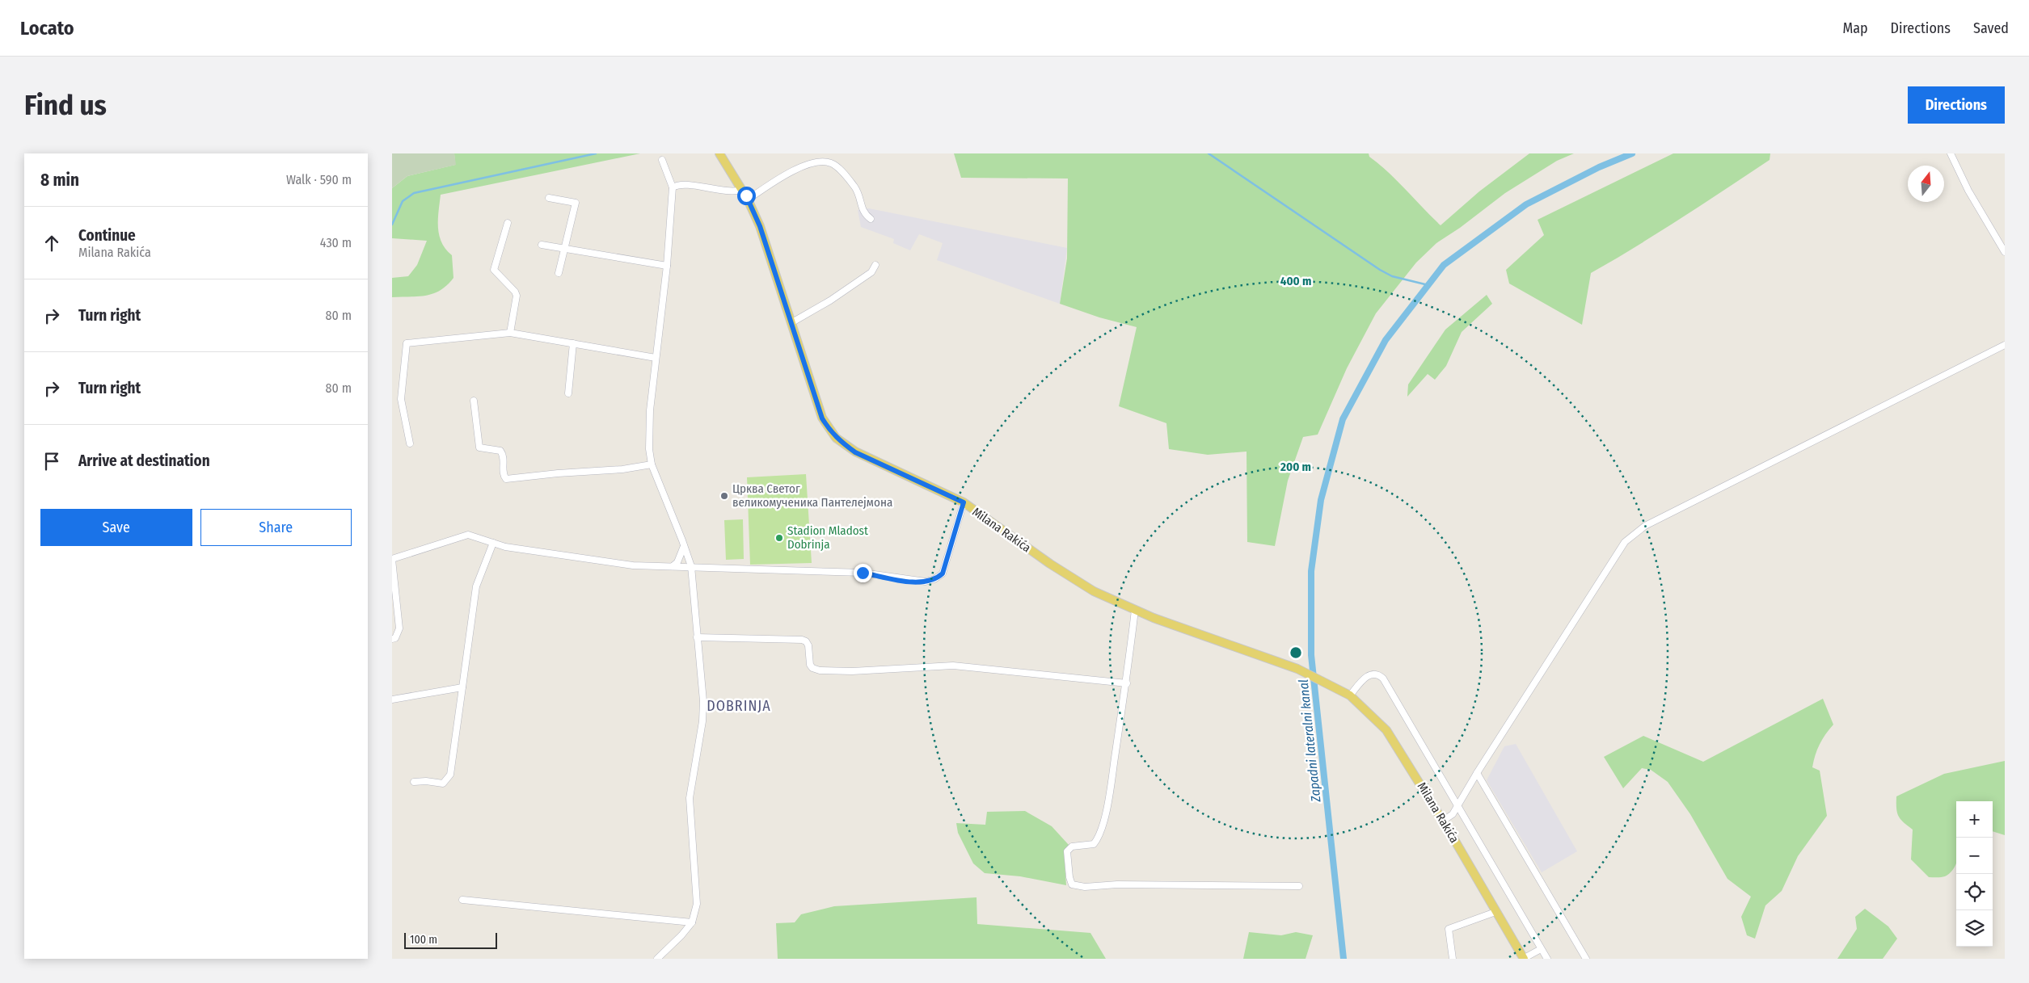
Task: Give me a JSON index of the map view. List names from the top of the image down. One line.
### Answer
{"streets":{"main road":["Milana Rakića"]},"districts":["DOBRINJA"],"water":["Zapadni lateralni kanal"],"places":["Црква Светог великомученика Пантелејмона","Stadion Mladost Dobrinja"],"scale_bar":"100 m","north":"top","page":{"header":"Locato","nav":["Map","Directions","Saved"],"buttons":["Directions",["Save","Share"]],"title":"Find us","heading":["8 min","Walk · 590 m"],"list":[["Continue","Milana Rakića","430 m"],["Turn right","80 m"],["Turn right","80 m"],"Arrive at destination"],"map_buttons":["+","−"],"scale":"100 m"},"rings":["400 m","200 m"]}
